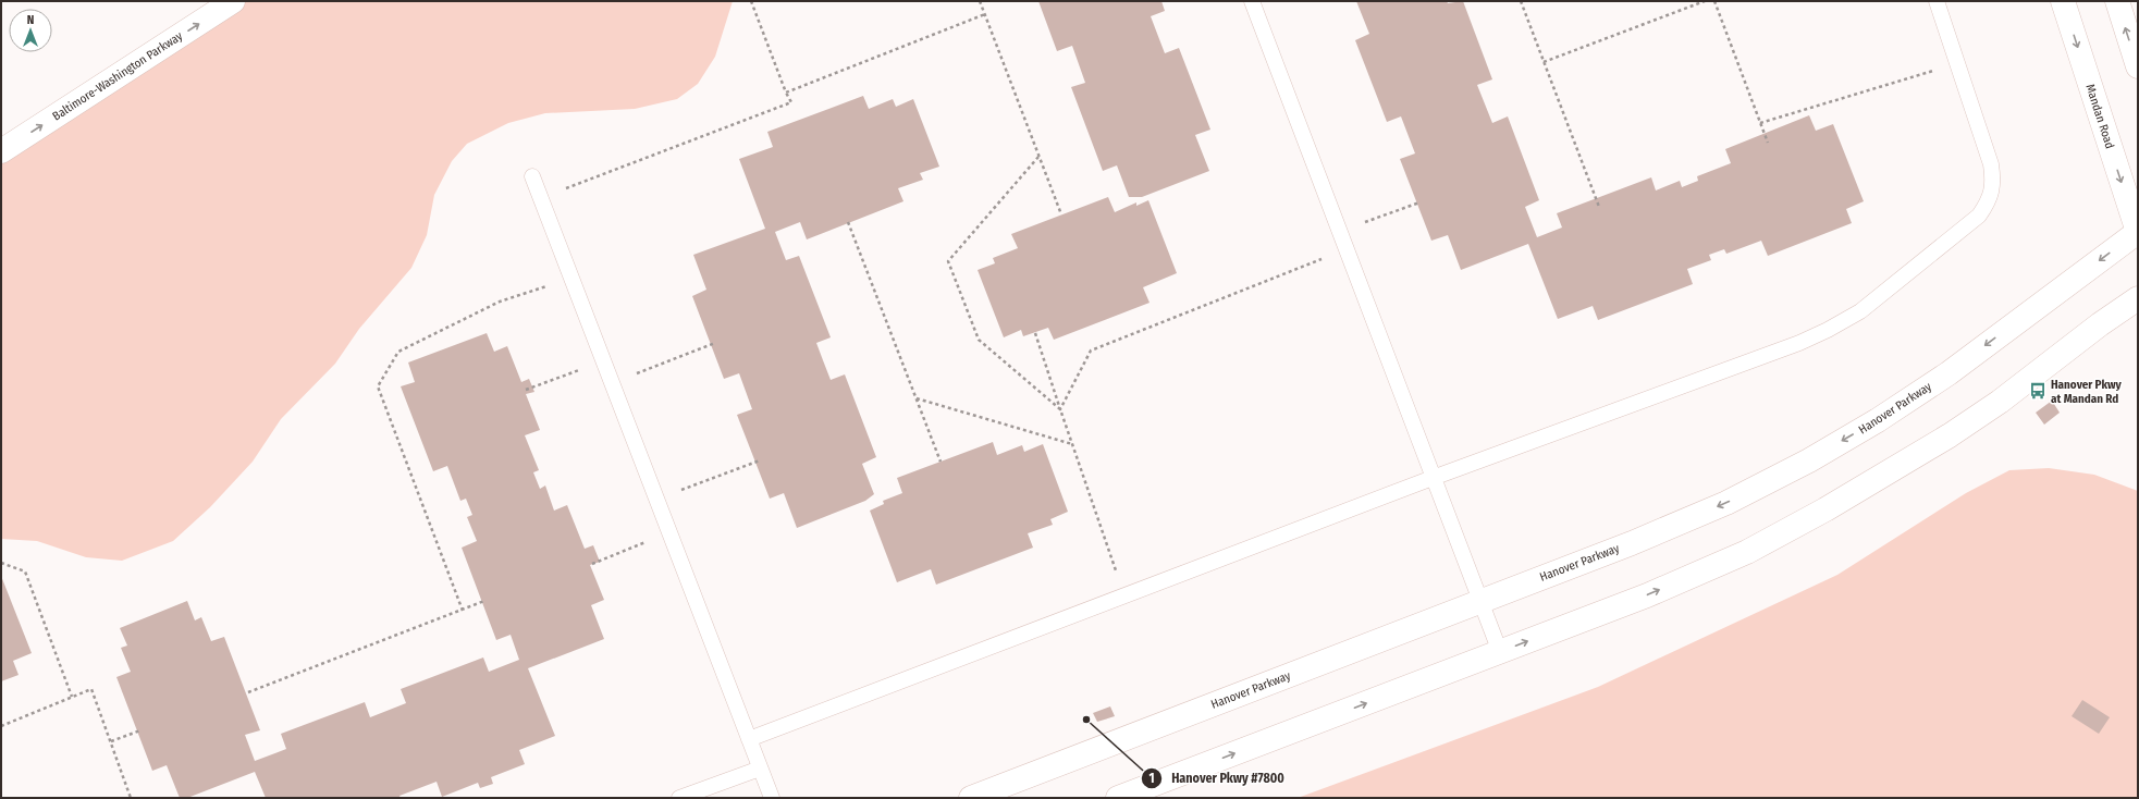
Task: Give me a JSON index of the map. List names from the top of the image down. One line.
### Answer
{"streets":{"main road":["Baltimore-Washington Parkway","Mandan Road","Hanover Parkway"]},"crossings":[["Mandan Road","Hanover Parkway"]],"one_way":["Baltimore-Washington Parkway","Mandan Road"],"places":{"bus stop":["Hanover Pkwy at Mandan Rd"],"other":["Hanover Pkwy #7800"]},"north":"top"}
